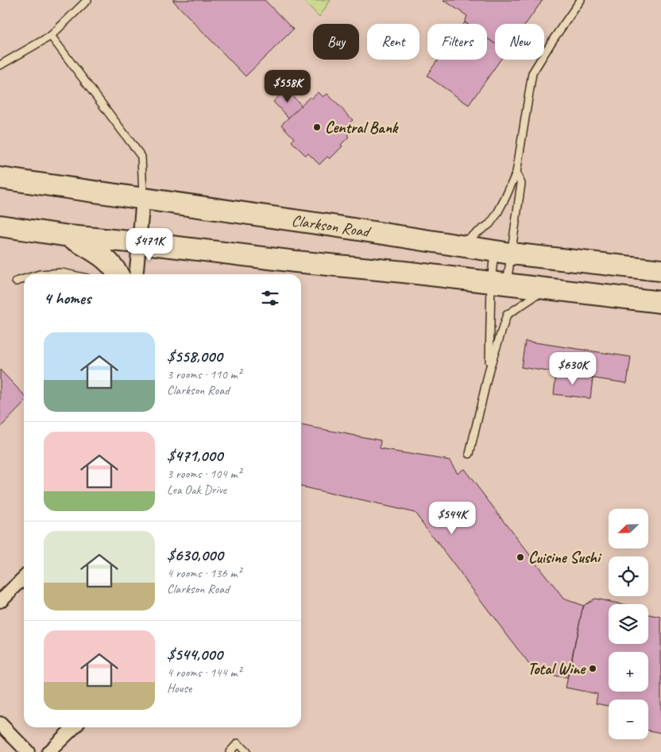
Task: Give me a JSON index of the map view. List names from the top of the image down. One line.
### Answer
{"streets":{"main road":["Clarkson Road"]},"places":["Central Bank","Cuisine Sushi","Total Wine"],"north":"bottom left","page":{"chip":["Buy","Rent","Filters","New"],"price":["$558K","$471K","$630K","$544K"],"heading":"4 homes","list":[{"name":"$558,000","note":"3 rooms · 110 m² · Clarkson Road"},{"name":"$471,000","note":"3 rooms · 104 m² · Lea Oak Drive"},{"name":"$630,000","note":"4 rooms · 136 m² · Clarkson Road"},{"name":"$544,000","note":"4 rooms · 144 m² · House"}],"map_buttons":["+","−"]}}
